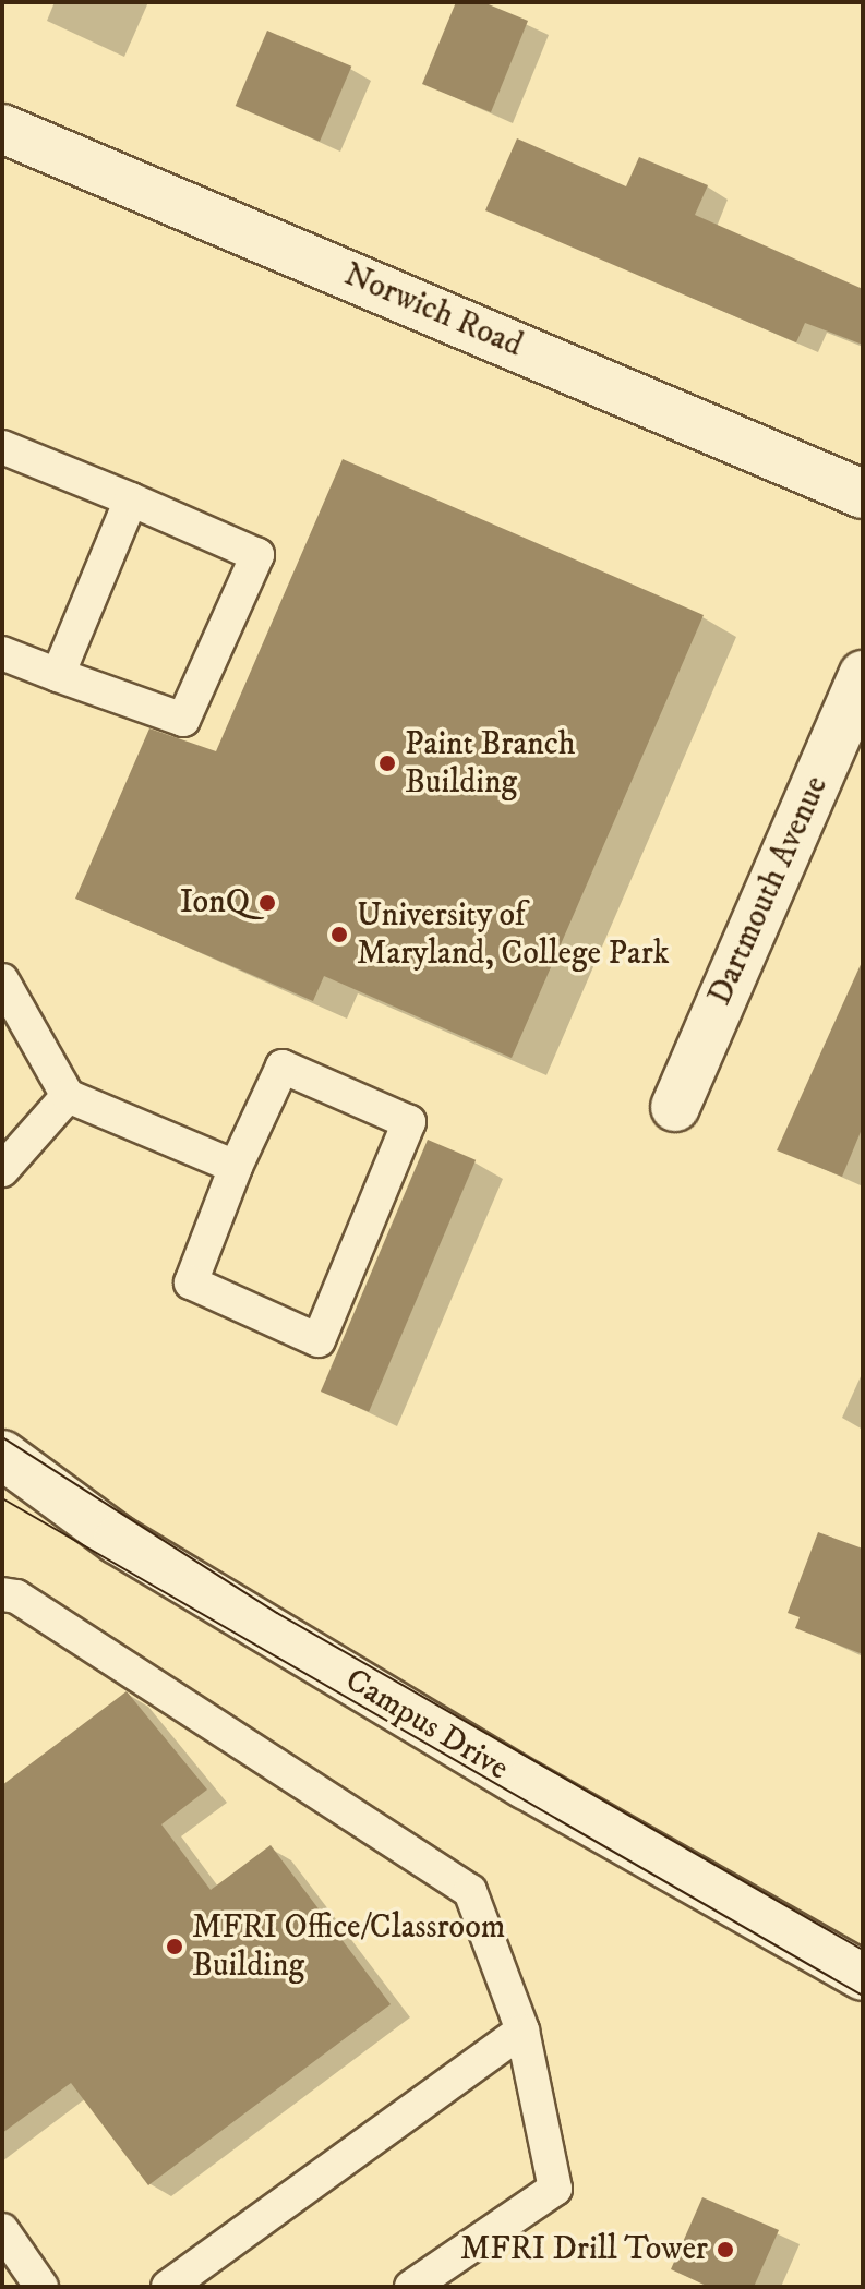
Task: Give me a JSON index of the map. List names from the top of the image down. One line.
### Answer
{"streets":{"street":["Norwich Road","Dartmouth Avenue","Campus Drive"]},"places":["Paint Branch Building","IonQ","University of Maryland, College Park","MFRI Office/Classroom Building","MFRI Drill Tower"]}
